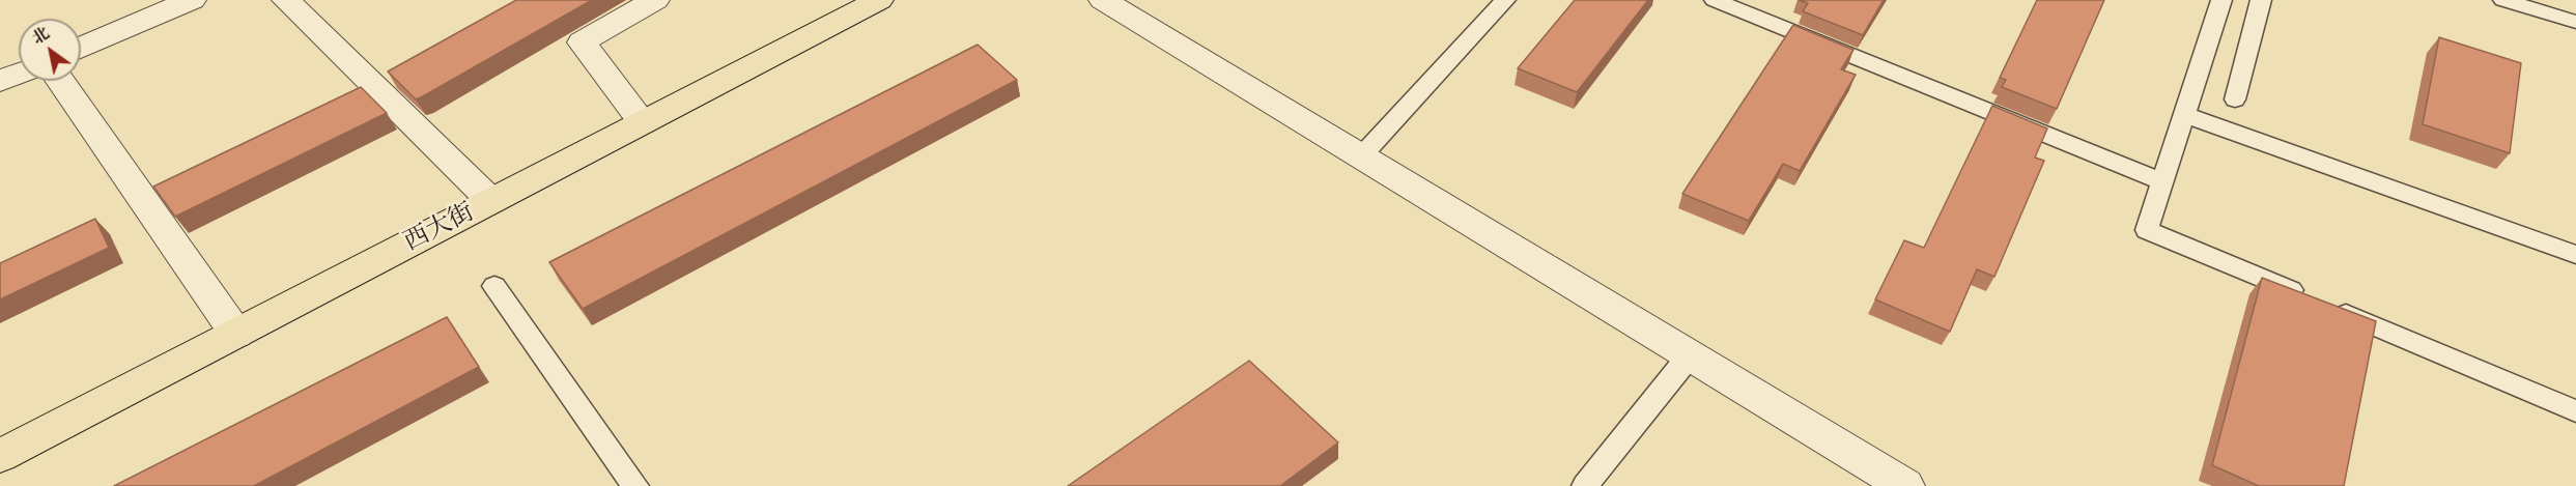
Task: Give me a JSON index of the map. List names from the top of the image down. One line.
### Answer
{"streets":{"highway":["西大街"]},"north":"top left"}
